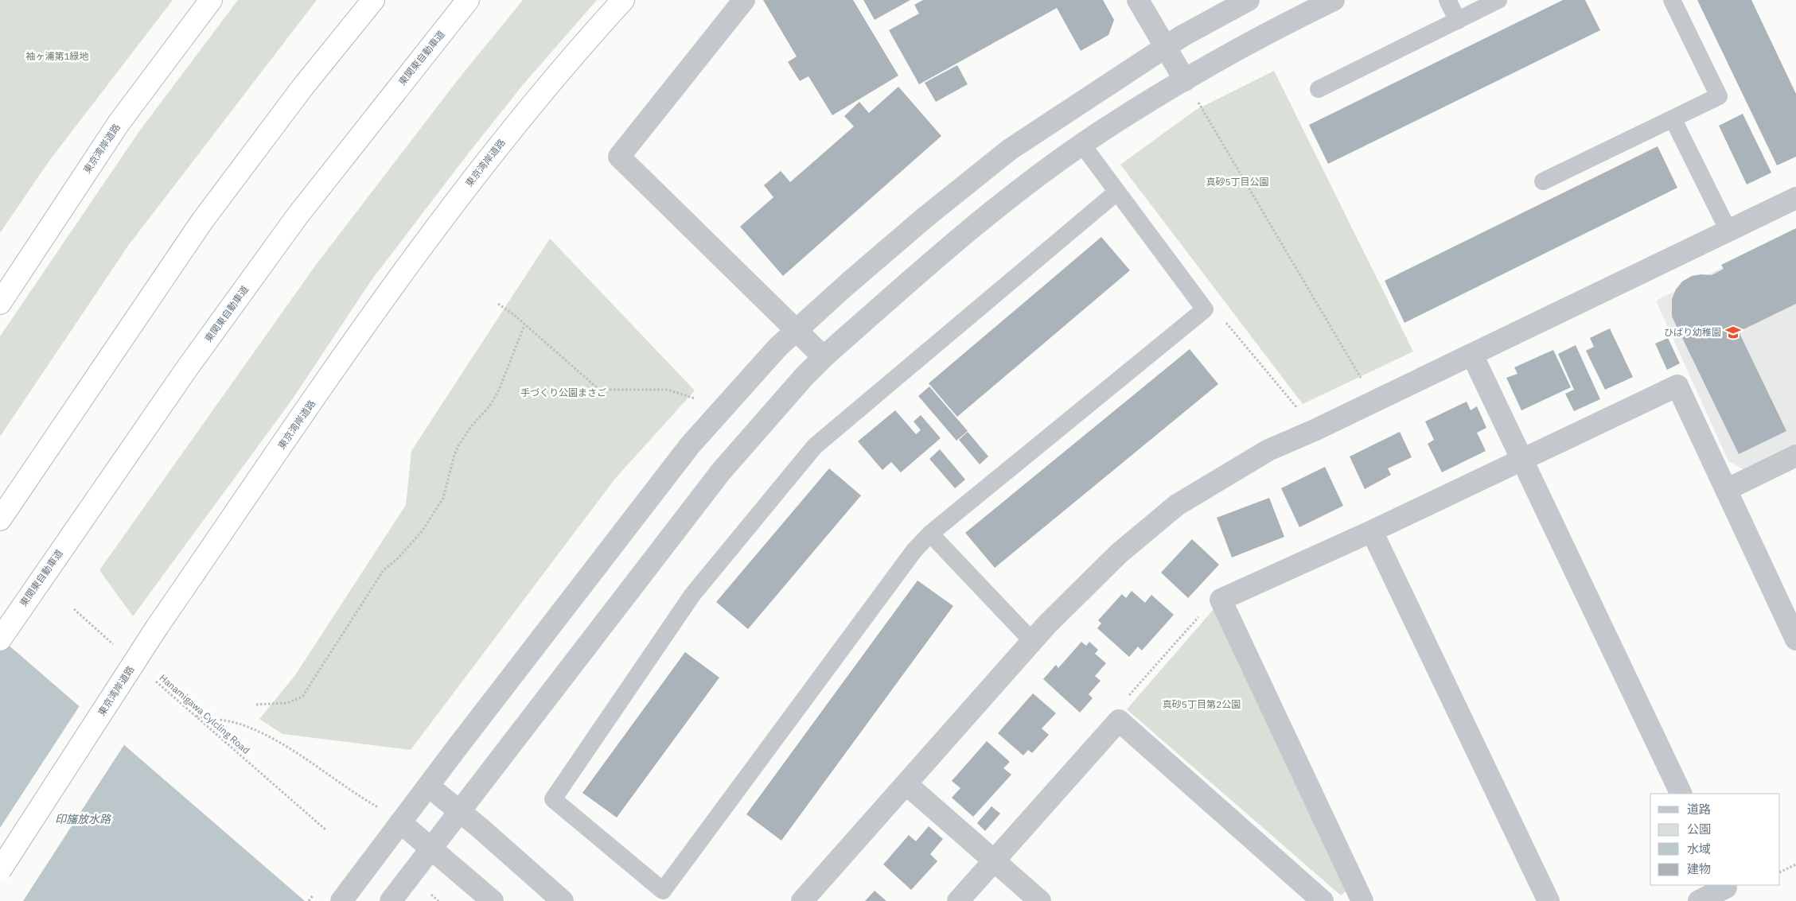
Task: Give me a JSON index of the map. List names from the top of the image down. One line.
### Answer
{"streets":{"highway":["東関東自動車道","東京湾岸道路"],"path":["Hanamigawa Cylcling Road"]},"water":["印旛放水路"],"parks":["袖ヶ浦第1緑地","真砂5丁目公園","手づくり公園まさご","真砂5丁目第2公園"],"places":{"school or university":["ひばり幼稚園"]},"legend":["道路","公園","水域","建物"]}
